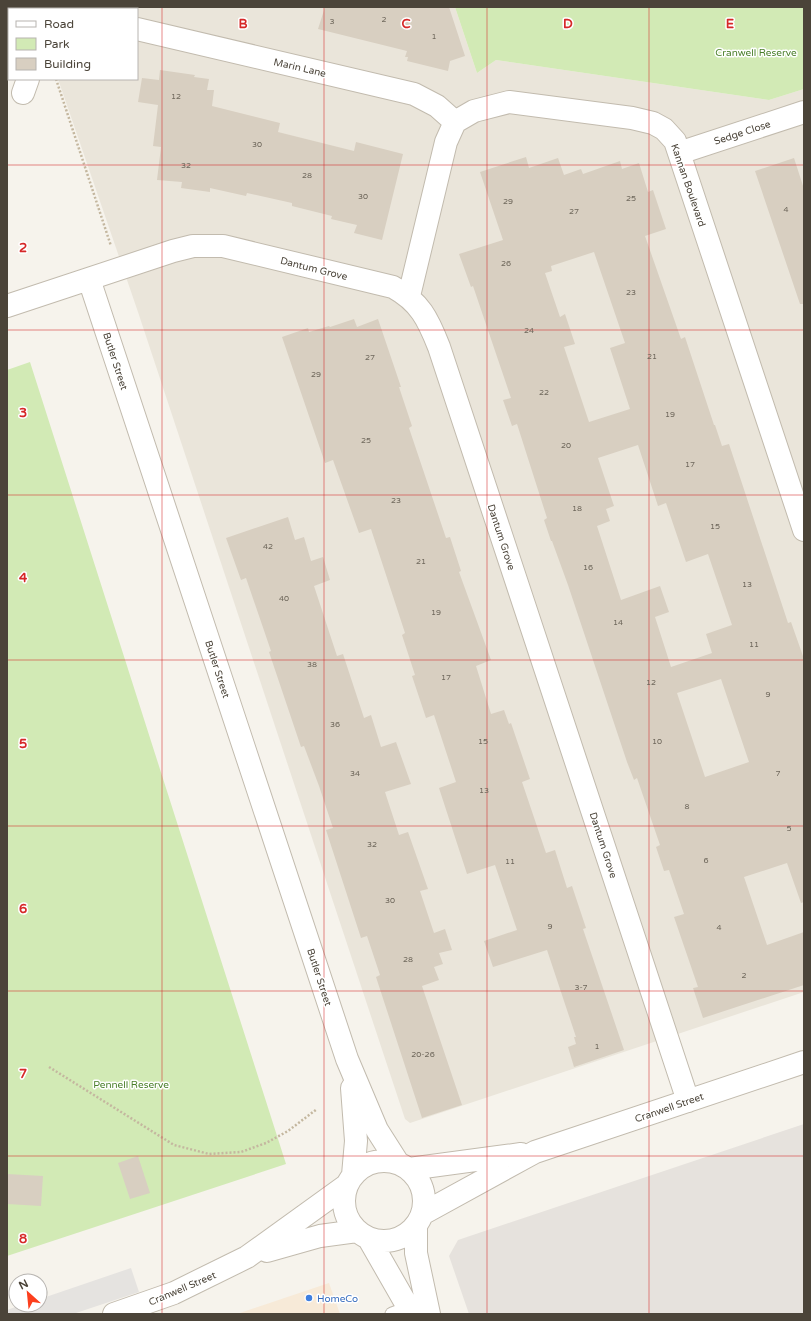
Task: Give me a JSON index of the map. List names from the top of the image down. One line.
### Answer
{"streets":{"street":["Marin Lane","Sedge Close","Kannan Boulevard","Dantum Grove","Butler Street","Cranwell Street"]},"crossings":[["Marin Lane","Kannan Boulevard"],["Sedge Close","Kannan Boulevard"],["Dantum Grove","Butler Street"],["Dantum Grove","Cranwell Street"],["Butler Street","Cranwell Street"]],"parks":["Cranwell Reserve","Pennell Reserve"],"places":["HomeCo"],"house_numbers":["2","3","1","12","30","32","28","30","25","29","4","27","26","23","24","21","27","29","22","19","25","20","17","23","18","15","42","21","16","13","40","19","14","11","38","17","12","9","36","15","10","34","7","13","8","5","32","6","11","30","9","4","28","2","3-7","1","20-26"],"legend":["Road","Park","Building"],"north":"top left","grid":{"columns":["B","C","D","E"],"rows":["2","3","4","5","6","7","8"]}}
